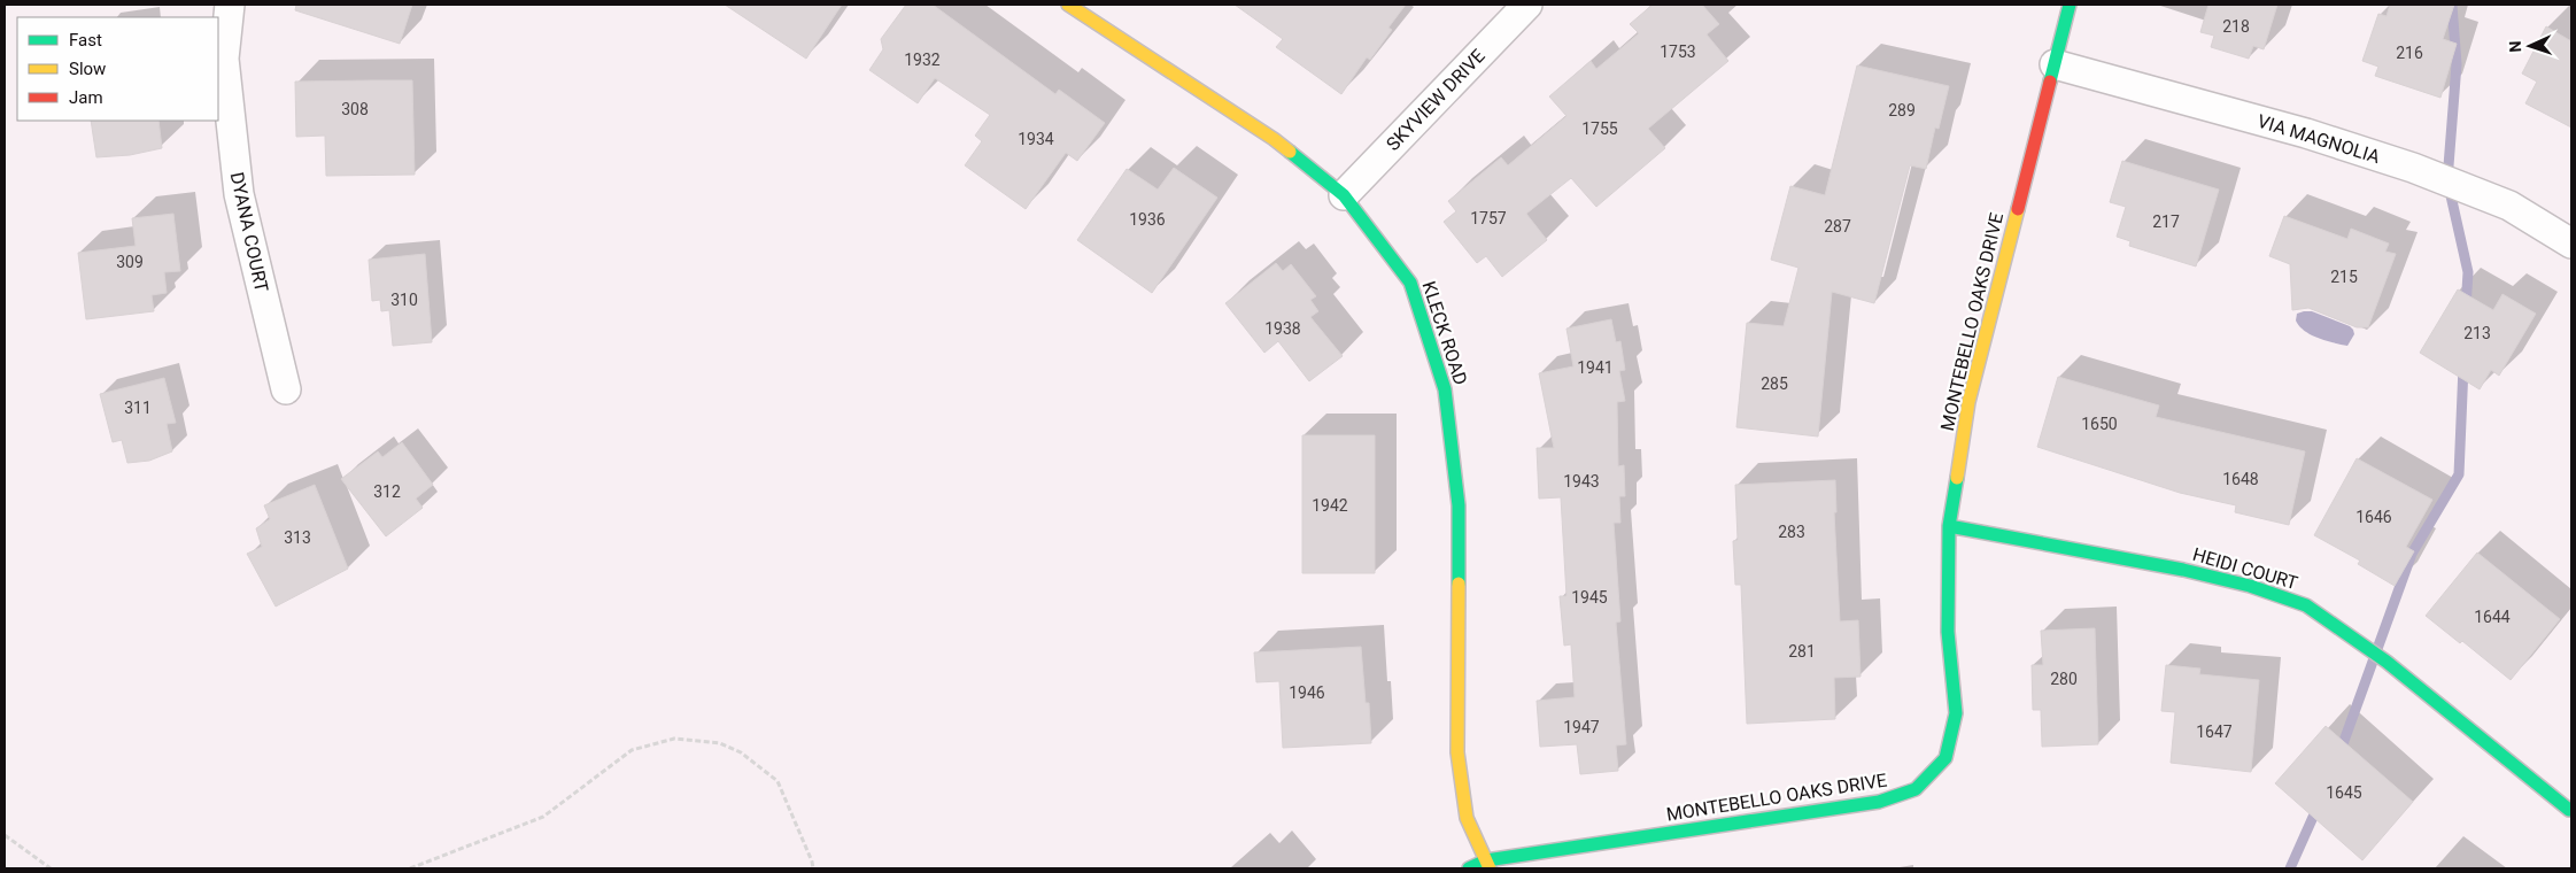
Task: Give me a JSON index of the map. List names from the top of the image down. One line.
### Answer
{"streets":{"street":["SKYVIEW DRIVE","VIA MAGNOLIA","DYANA COURT","MONTEBELLO OAKS DRIVE","KLECK ROAD","HEIDI COURT"]},"crossings":[["SKYVIEW DRIVE","KLECK ROAD"],["VIA MAGNOLIA","MONTEBELLO OAKS DRIVE"],["MONTEBELLO OAKS DRIVE","KLECK ROAD"],["MONTEBELLO OAKS DRIVE","HEIDI COURT"]],"house_numbers":["218","1753","216","1932","308","289","1755","1934","1757","1936","217","287","309","215","310","1938","213","1941","285","311","1650","1648","1943","312","1942","1646","283","313","1945","1644","281","280","1946","1947","1647","1645"],"legend":["Fast","Slow","Jam"],"north":"left"}
